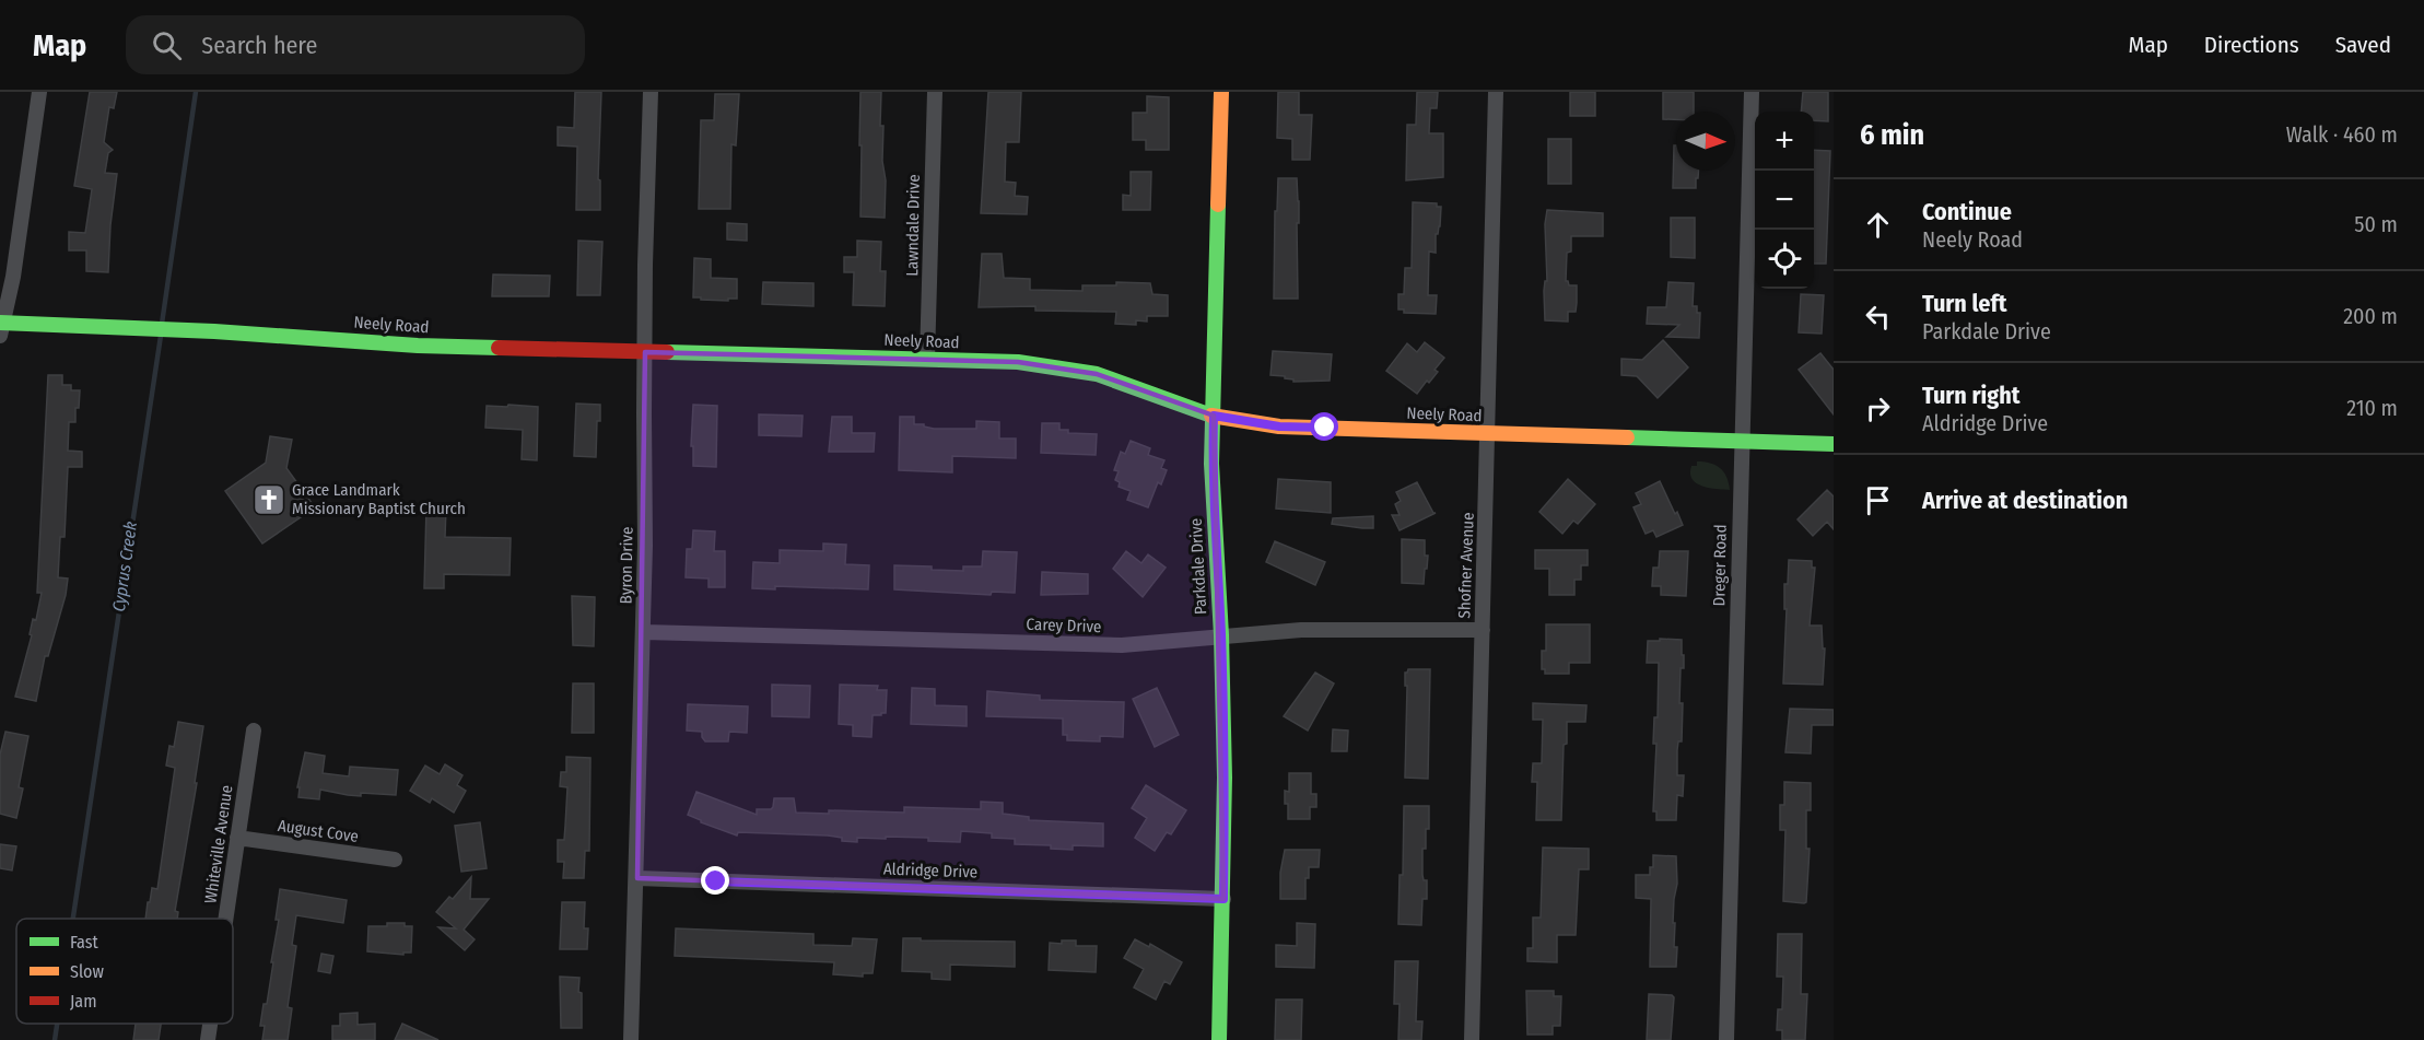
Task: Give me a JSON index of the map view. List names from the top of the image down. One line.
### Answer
{"streets":{"street":["Lawndale Drive","Neely Road","Byron Drive","Shofner Avenue","Dreger Road","Parkdale Drive","Carey Drive","August Cove","Whiteville Avenue","Aldridge Drive"]},"crossings":[["Lawndale Drive","Neely Road"],["Neely Road","Byron Drive"],["Neely Road","Shofner Avenue"],["Neely Road","Dreger Road"],["Neely Road","Parkdale Drive"],["Byron Drive","Carey Drive"],["Byron Drive","Aldridge Drive"],["Shofner Avenue","Carey Drive"],["Parkdale Drive","Carey Drive"],["Parkdale Drive","Aldridge Drive"],["August Cove","Whiteville Avenue"]],"water":["Cyprus Creek"],"places":{"church":["Grace Landmark Missionary Baptist Church"]},"legend":["Fast","Slow","Jam"],"north":"right","page":{"header":"Map","search":"Search here","nav":["Map","Directions","Saved"],"heading":["6 min","Walk · 460 m"],"map_buttons":["+","−"],"list":[["Continue","Neely Road","50 m"],["Turn left","Parkdale Drive","200 m"],["Turn right","Aldridge Drive","210 m"],"Arrive at destination"]}}
